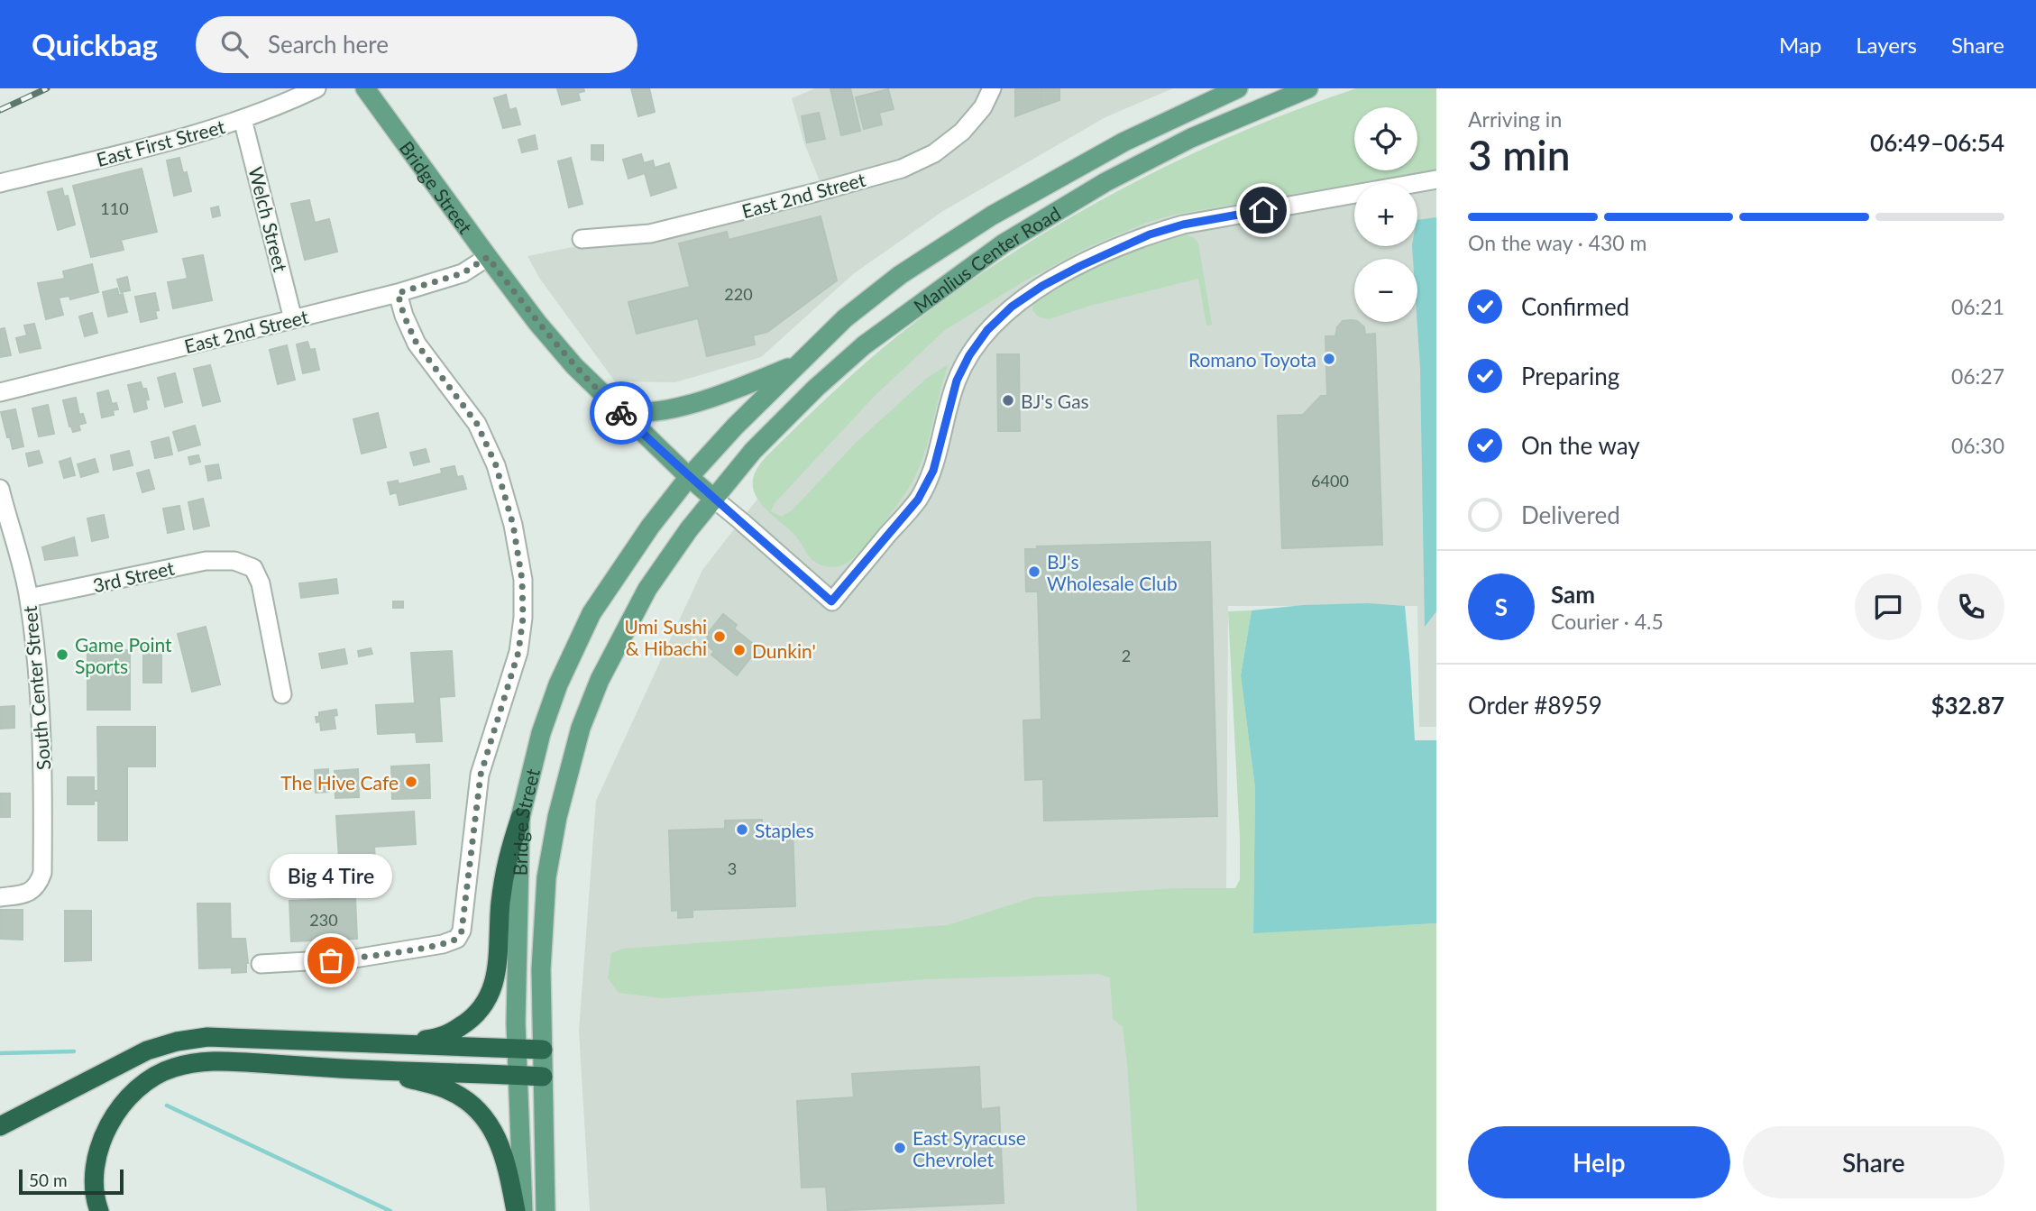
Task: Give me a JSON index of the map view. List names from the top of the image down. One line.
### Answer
{"streets":{"main road":["Bridge Street","Manlius Center Road"],"street":["East First Street","East 2nd Street","Welch Street","3rd Street","South Center Street"]},"crossings":[["East First Street","Welch Street"],["Bridge Street","East 2nd Street"],["Bridge Street","Manlius Center Road"],["East 2nd Street","Welch Street"],["3rd Street","South Center Street"]],"places":["Romano Toyota","BJ's Gas","BJ's Wholesale Club","Umi Sushi & Hibachi","Dunkin'","Game Point Sports","The Hive Cafe","Staples","Big 4 Tire","East Syracuse Chevrolet"],"house_numbers":["110","220","6400","2","3","230"],"scale_bar":"50 m","page":{"header":"Quickbag","search":"Search here","nav":["Map","Layers","Share"],"heading":["3 min","Arriving in","06:49–06:54"],"panel":["Sam","Courier · 4.5","Order #8959","$32.87"],"map_buttons":["+","−"],"bar":"On the way · 430 m","list":[["Confirmed","06:21"],["Preparing","06:27"],["On the way","06:30"],"Delivered"],"round":"S","bubble":"Big 4 Tire","buttons":["Help","Share"],"scale":"50 m"}}
